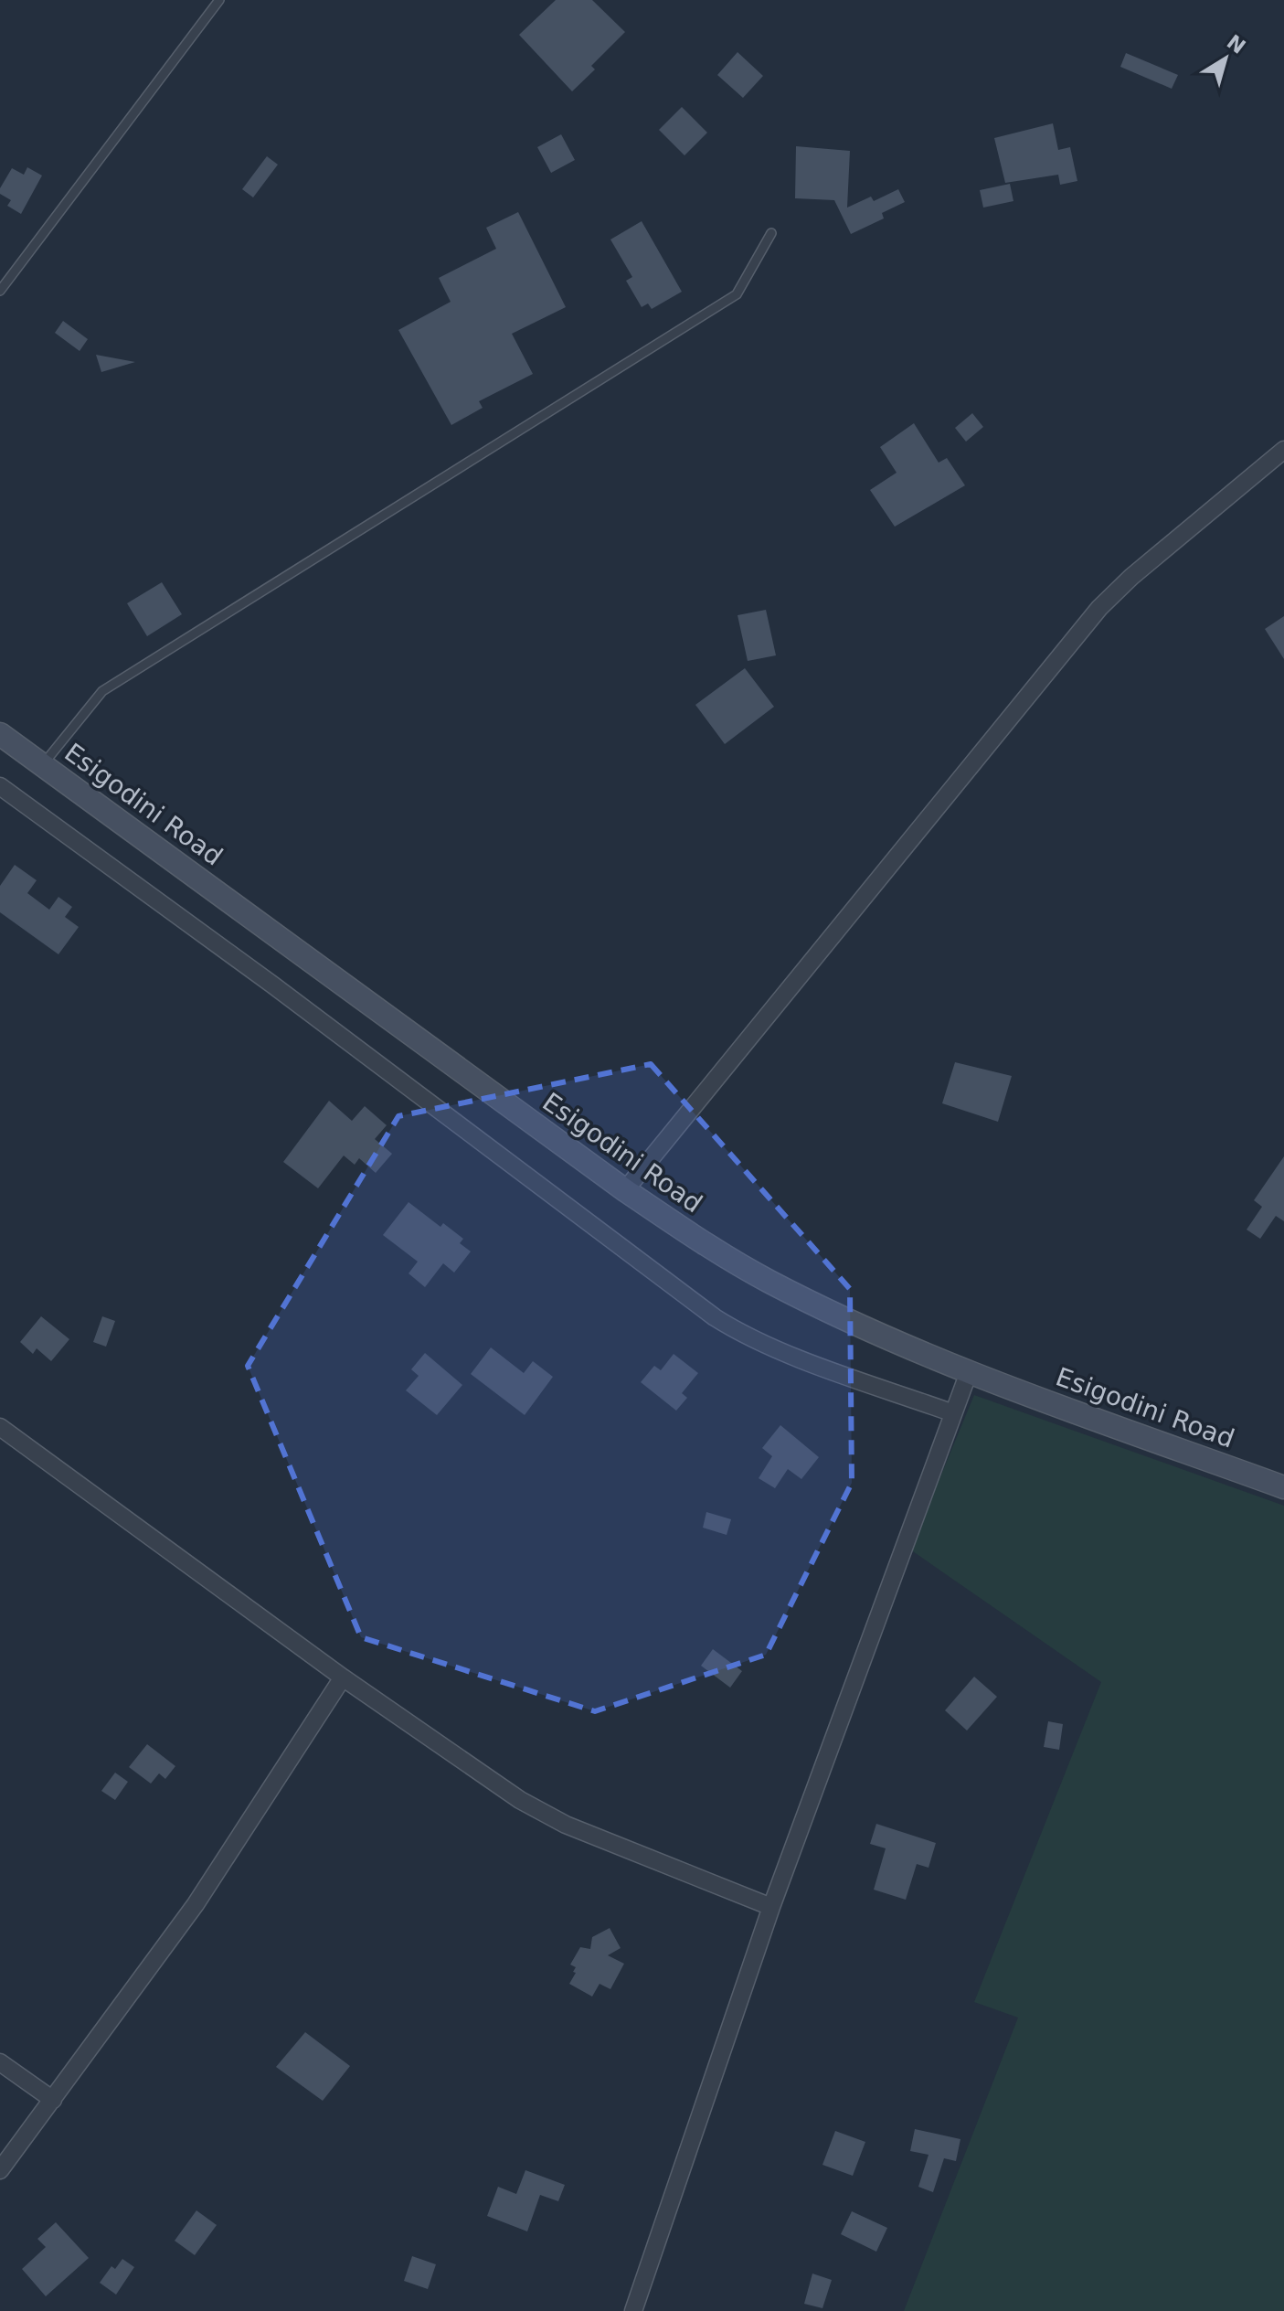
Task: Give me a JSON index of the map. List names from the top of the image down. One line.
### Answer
{"streets":{"main road":["Esigodini Road"]},"north":"top right"}
